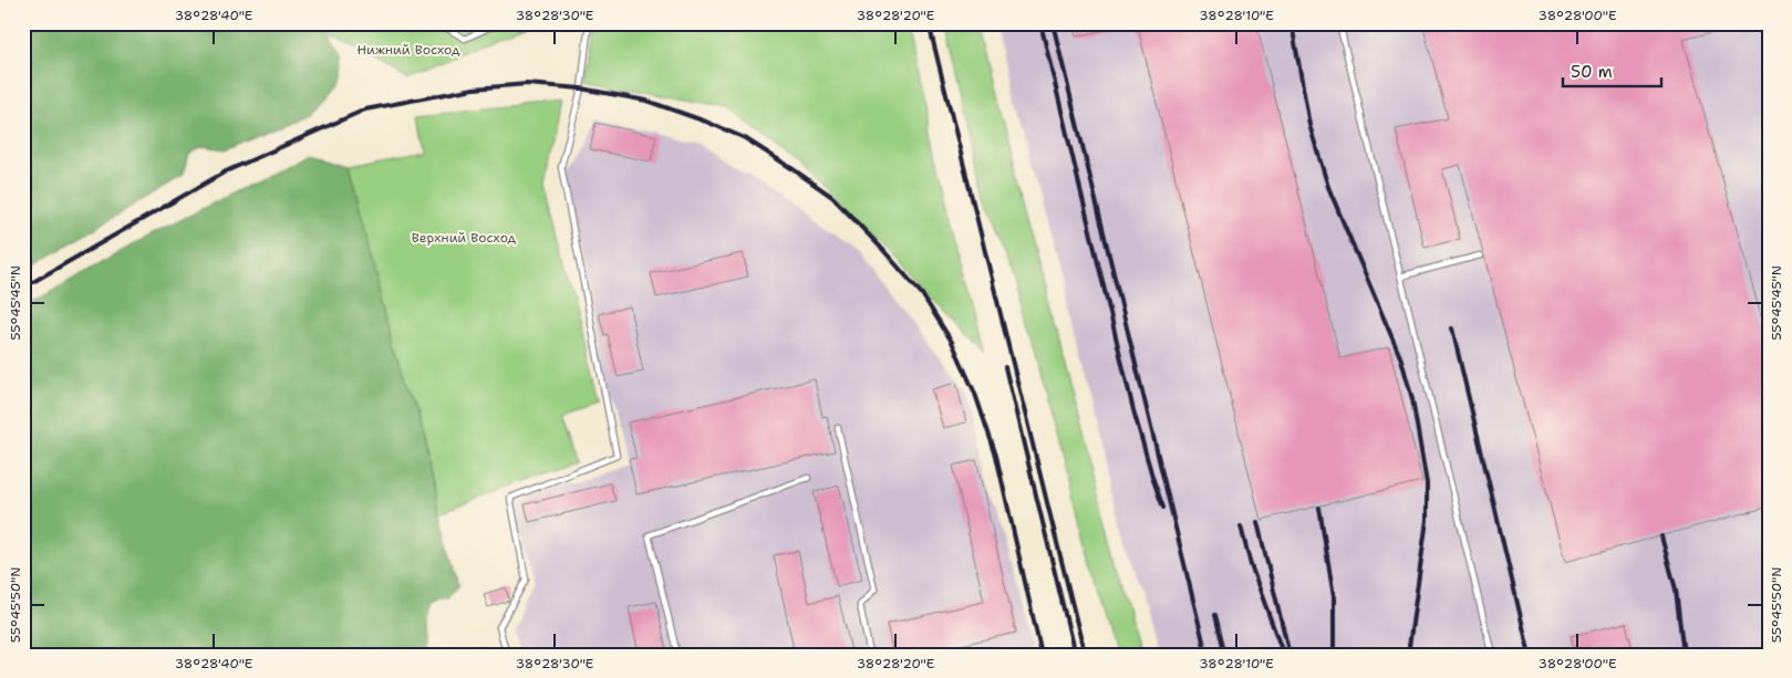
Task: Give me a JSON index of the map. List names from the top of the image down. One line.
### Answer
{"parks":["Нижний Восход","Верхний Восход"],"scale_bar":"50 m","coordinates":["38°28'40\"E","38°28'30\"E","38°28'20\"E","38°28'10\"E","38°28'00\"E","55°45'45\"N","55°45'50\"N"]}
